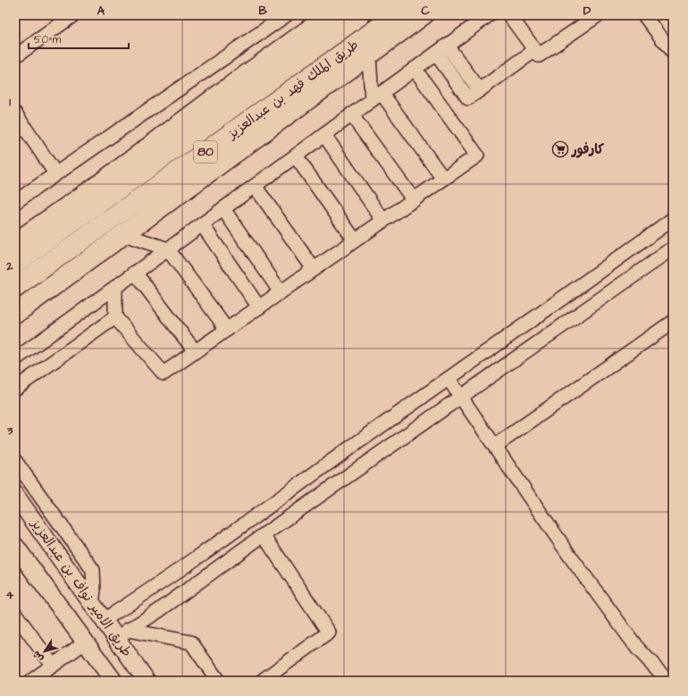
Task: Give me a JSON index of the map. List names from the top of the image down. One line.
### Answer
{"streets":{"highway":["طريق الملك فهد بن عبدالعزيز","80"],"main road":["طريق الامير نواف بن عبدالعزيز"]},"places":{"supermarket":["كارفور"]},"scale_bar":"50 m","north":"bottom left","grid":{"columns":["A","B","C","D"],"rows":["1","2","3","4"]}}
